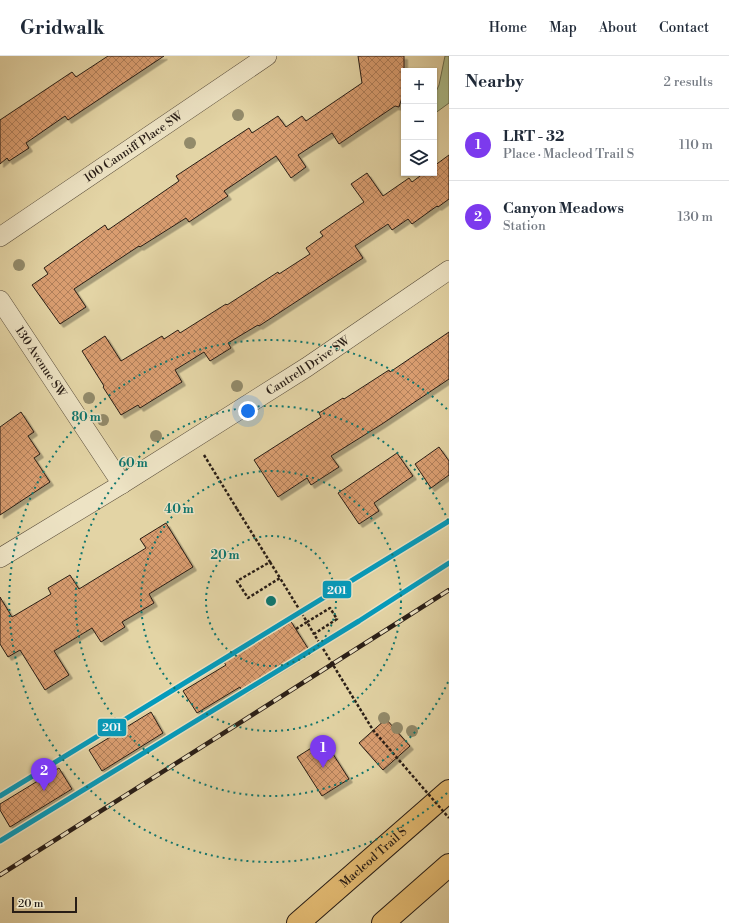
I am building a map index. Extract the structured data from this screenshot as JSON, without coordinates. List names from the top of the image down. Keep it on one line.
{"streets":{"highway":["Macleod Trail S"],"street":["100 Canniff Place SW","130 Avenue SW","Cantrell Drive SW"]},"crossings":[["130 Avenue SW","Cantrell Drive SW"]],"lines":["transit line 201"],"scale_bar":"20 m","page":{"header":"Gridwalk","nav":["Home","Map","About","Contact"],"heading":["Nearby","2 results"],"map_buttons":["+","−"],"list":[{"mark":"1","name":"LRT - 32","note":"Place · Macleod Trail S","value":"110 m"},{"mark":"2","name":"Canyon Meadows","note":"Station","value":"130 m"}],"pins":["1","2"],"scale":"20 m"},"rings":["80 m","60 m","40 m","20 m"]}
